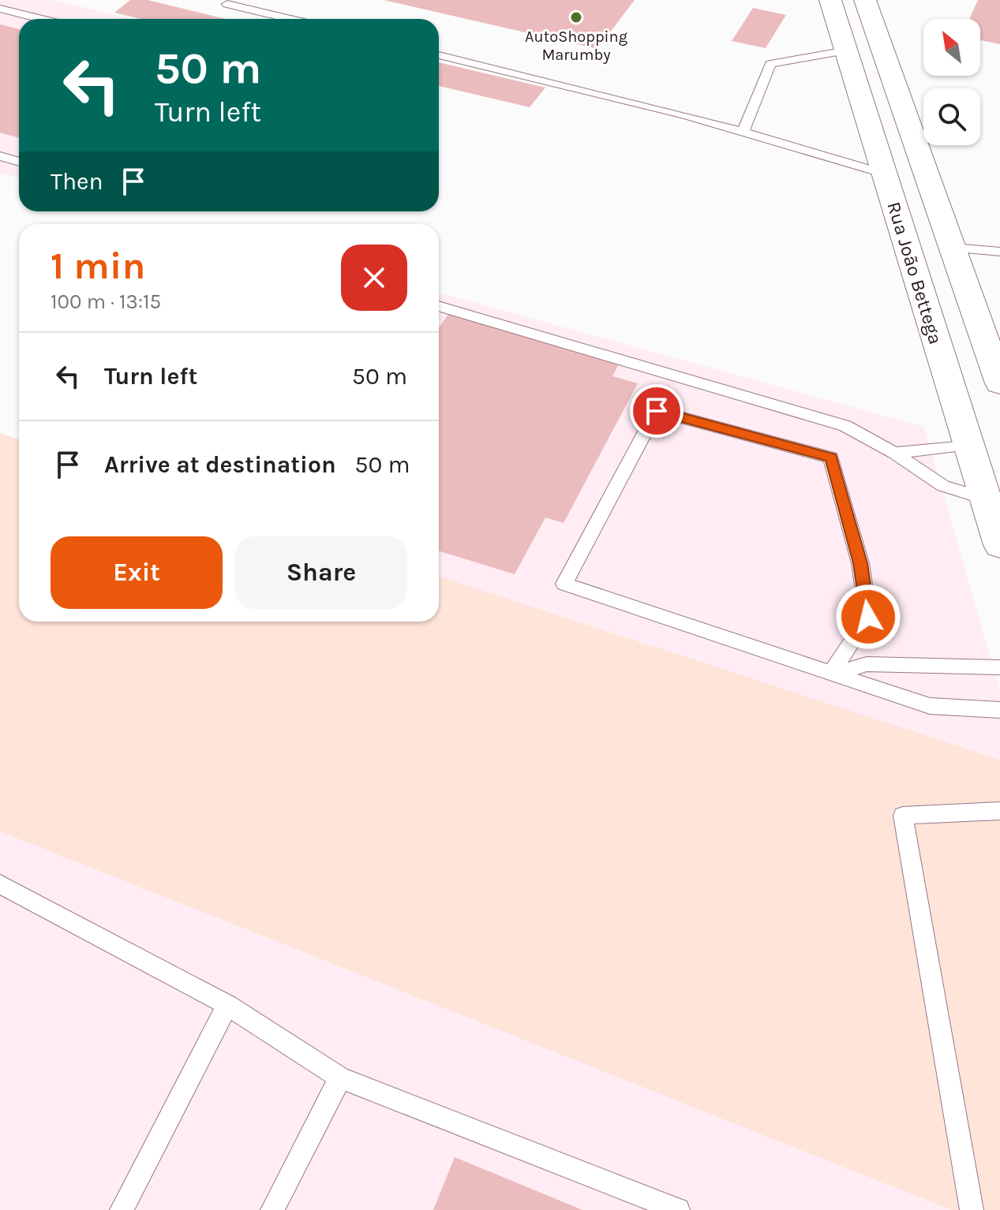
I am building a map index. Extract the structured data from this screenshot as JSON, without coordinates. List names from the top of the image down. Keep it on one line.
{"streets":{"main road":["Rua João Bettega"]},"places":["AutoShopping Marumby"],"north":"top left","page":{"turn":["50 m","Turn left"],"then":"Then","heading":["1 min","100 m · 13:15"],"list":[{"name":"Turn left","value":"50 m"},{"name":"Arrive at destination","value":"50 m"}],"buttons":["Exit","Share"]}}
